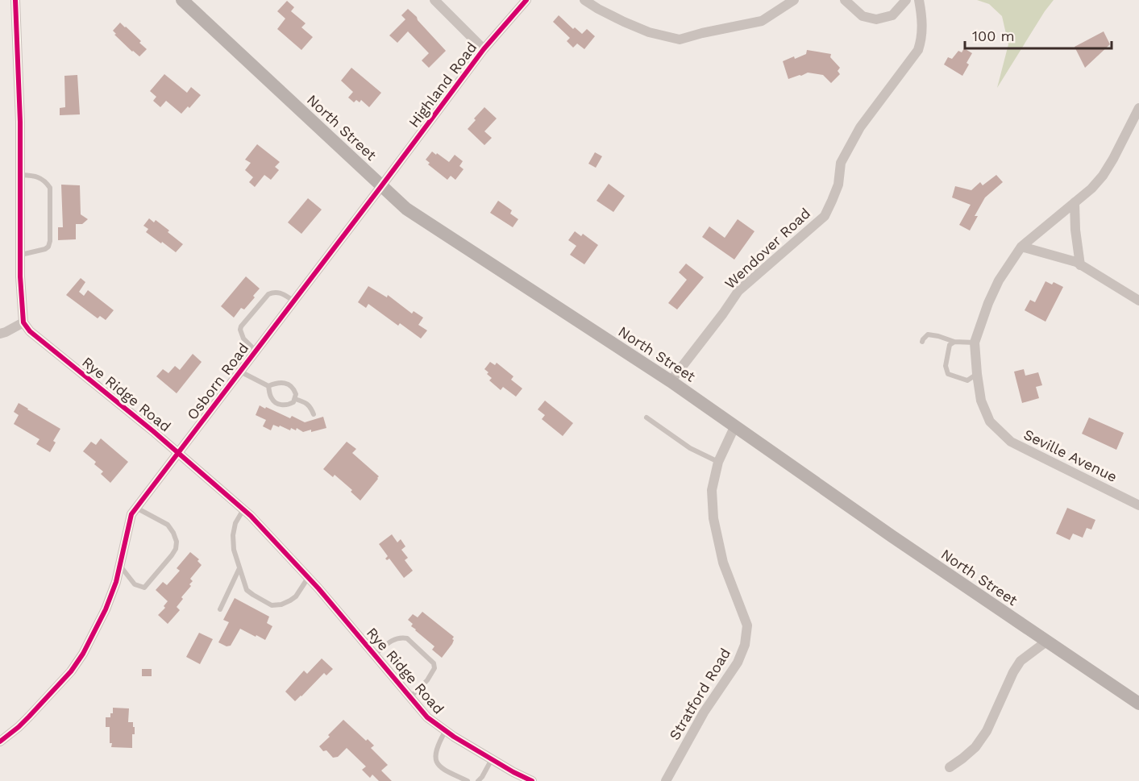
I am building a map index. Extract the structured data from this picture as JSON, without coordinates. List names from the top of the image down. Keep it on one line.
{"streets":{"main road":["North Street"],"street":["Highland Road","Wendover Road","Osborn Road","Rye Ridge Road","Seville Avenue","Stratford Road"]},"crossings":[["Highland Road","North Street"],["Highland Road","Osborn Road"],["North Street","Wendover Road"],["North Street","Osborn Road"],["North Street","Stratford Road"],["Osborn Road","Rye Ridge Road"]],"scale_bar":"100 m"}
